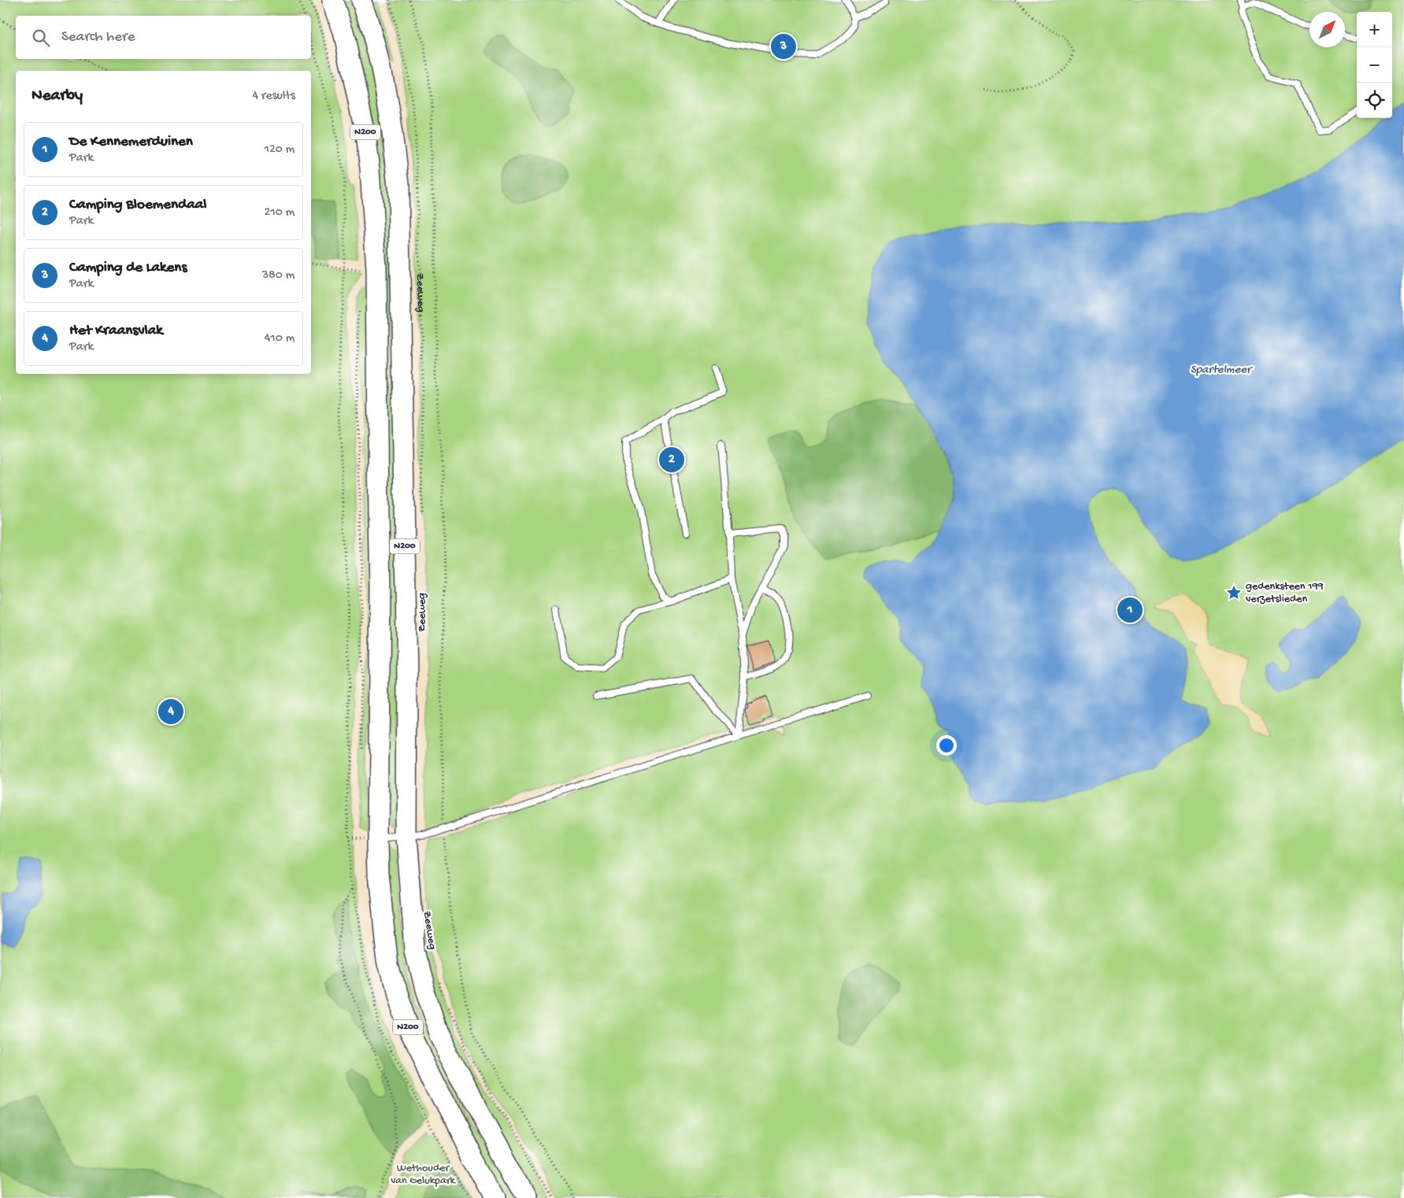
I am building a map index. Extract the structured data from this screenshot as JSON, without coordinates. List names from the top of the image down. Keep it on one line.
{"streets":{"main road":["N200","Zeeweg"]},"water":["Spartelmeer"],"parks":["Wethouder van Gelukpark"],"places":{"place":["gedenksteen 199 verzetslieden"]},"north":"top right","page":{"map_buttons":["+","−"],"search":"Search here","pins":["3","2","1","4"],"heading":["Nearby","4 results"],"list":[{"mark":"1","name":"De Kennemerduinen","note":"Park","value":"120 m"},{"mark":"2","name":"Camping Bloemendaal","note":"Park","value":"210 m"},{"mark":"3","name":"Camping de Lakens","note":"Park","value":"380 m"},{"mark":"4","name":"Het Kraansvlak","note":"Park","value":"410 m"}]}}
